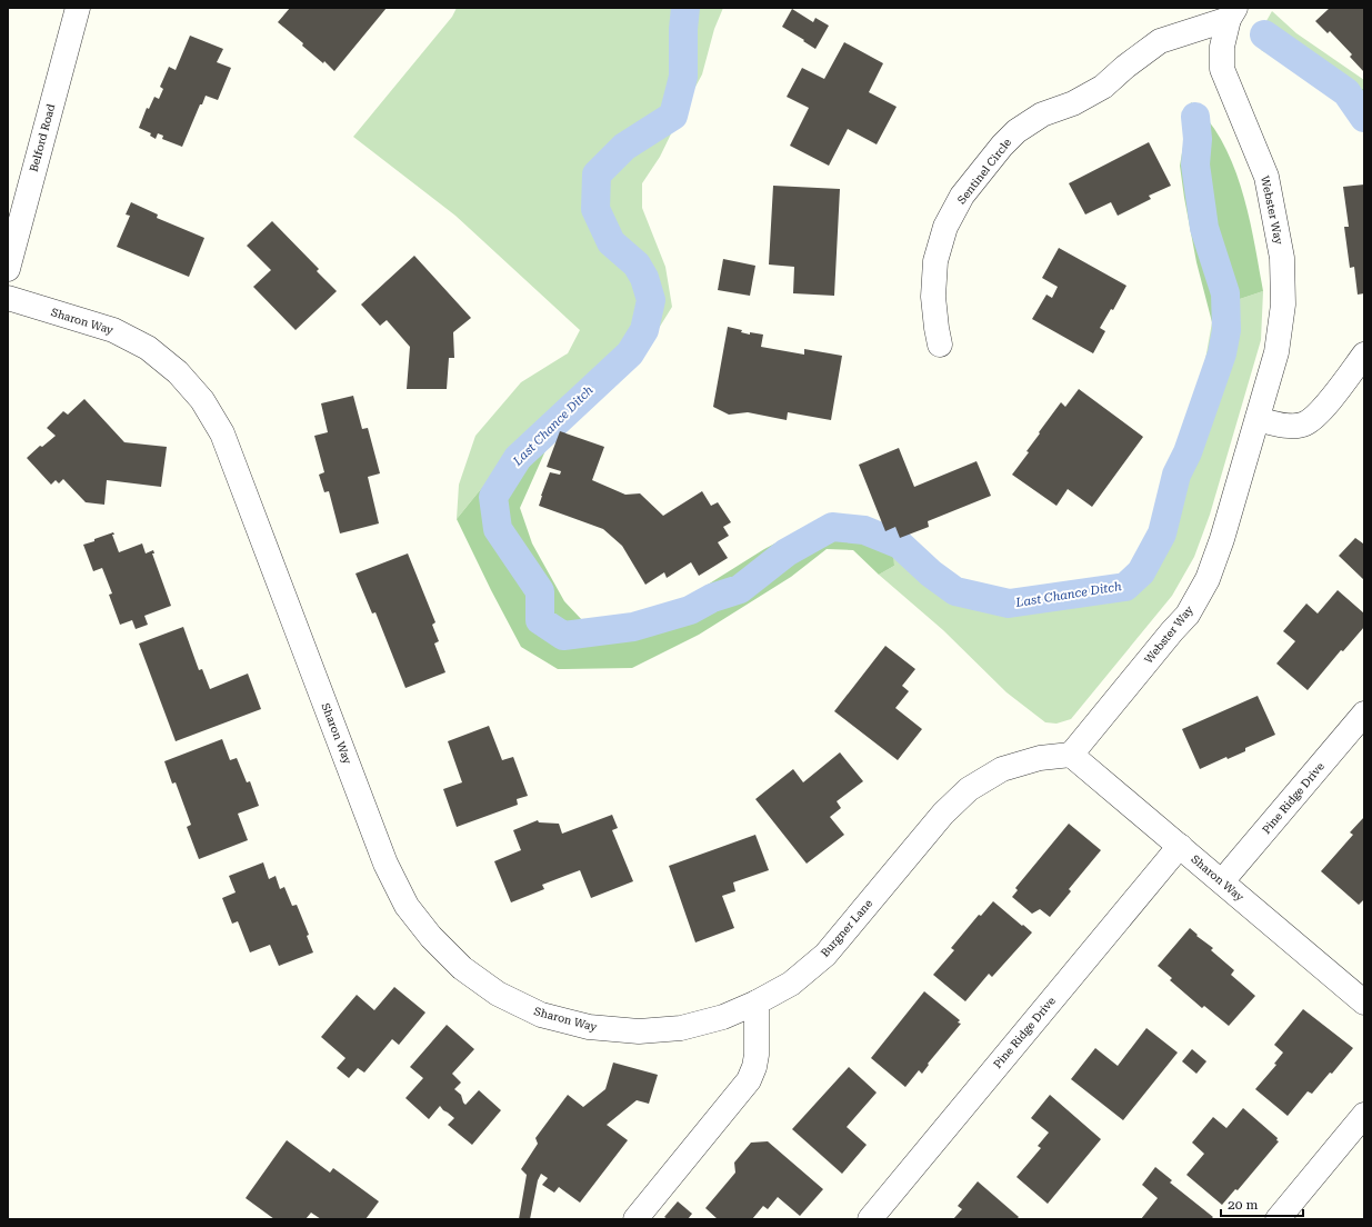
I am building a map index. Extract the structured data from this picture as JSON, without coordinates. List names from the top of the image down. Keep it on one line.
{"streets":{"street":["Belford Road","Sentinel Circle","Webster Way","Sharon Way","Pine Ridge Drive","Burgner Lane"]},"crossings":[["Sentinel Circle","Webster Way"],["Webster Way","Sharon Way"],["Webster Way","Burgner Lane"],["Sharon Way","Pine Ridge Drive"],["Sharon Way","Burgner Lane"]],"water":["Last Chance Ditch"],"scale_bar":"20 m"}
